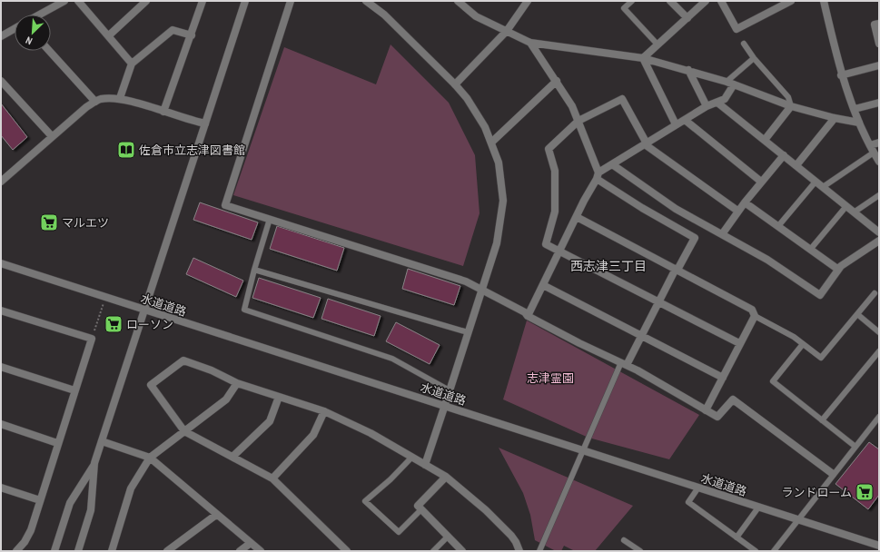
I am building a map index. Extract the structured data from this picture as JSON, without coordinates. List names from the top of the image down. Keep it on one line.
{"streets":{"street":["水道道路"]},"districts":["西志津三丁目"],"parks":["志津霊園"],"places":{"library":["佐倉市立志津図書館"],"supermarket":["マルエツ","ローソン","ランドローム"]},"north":"bottom left"}
